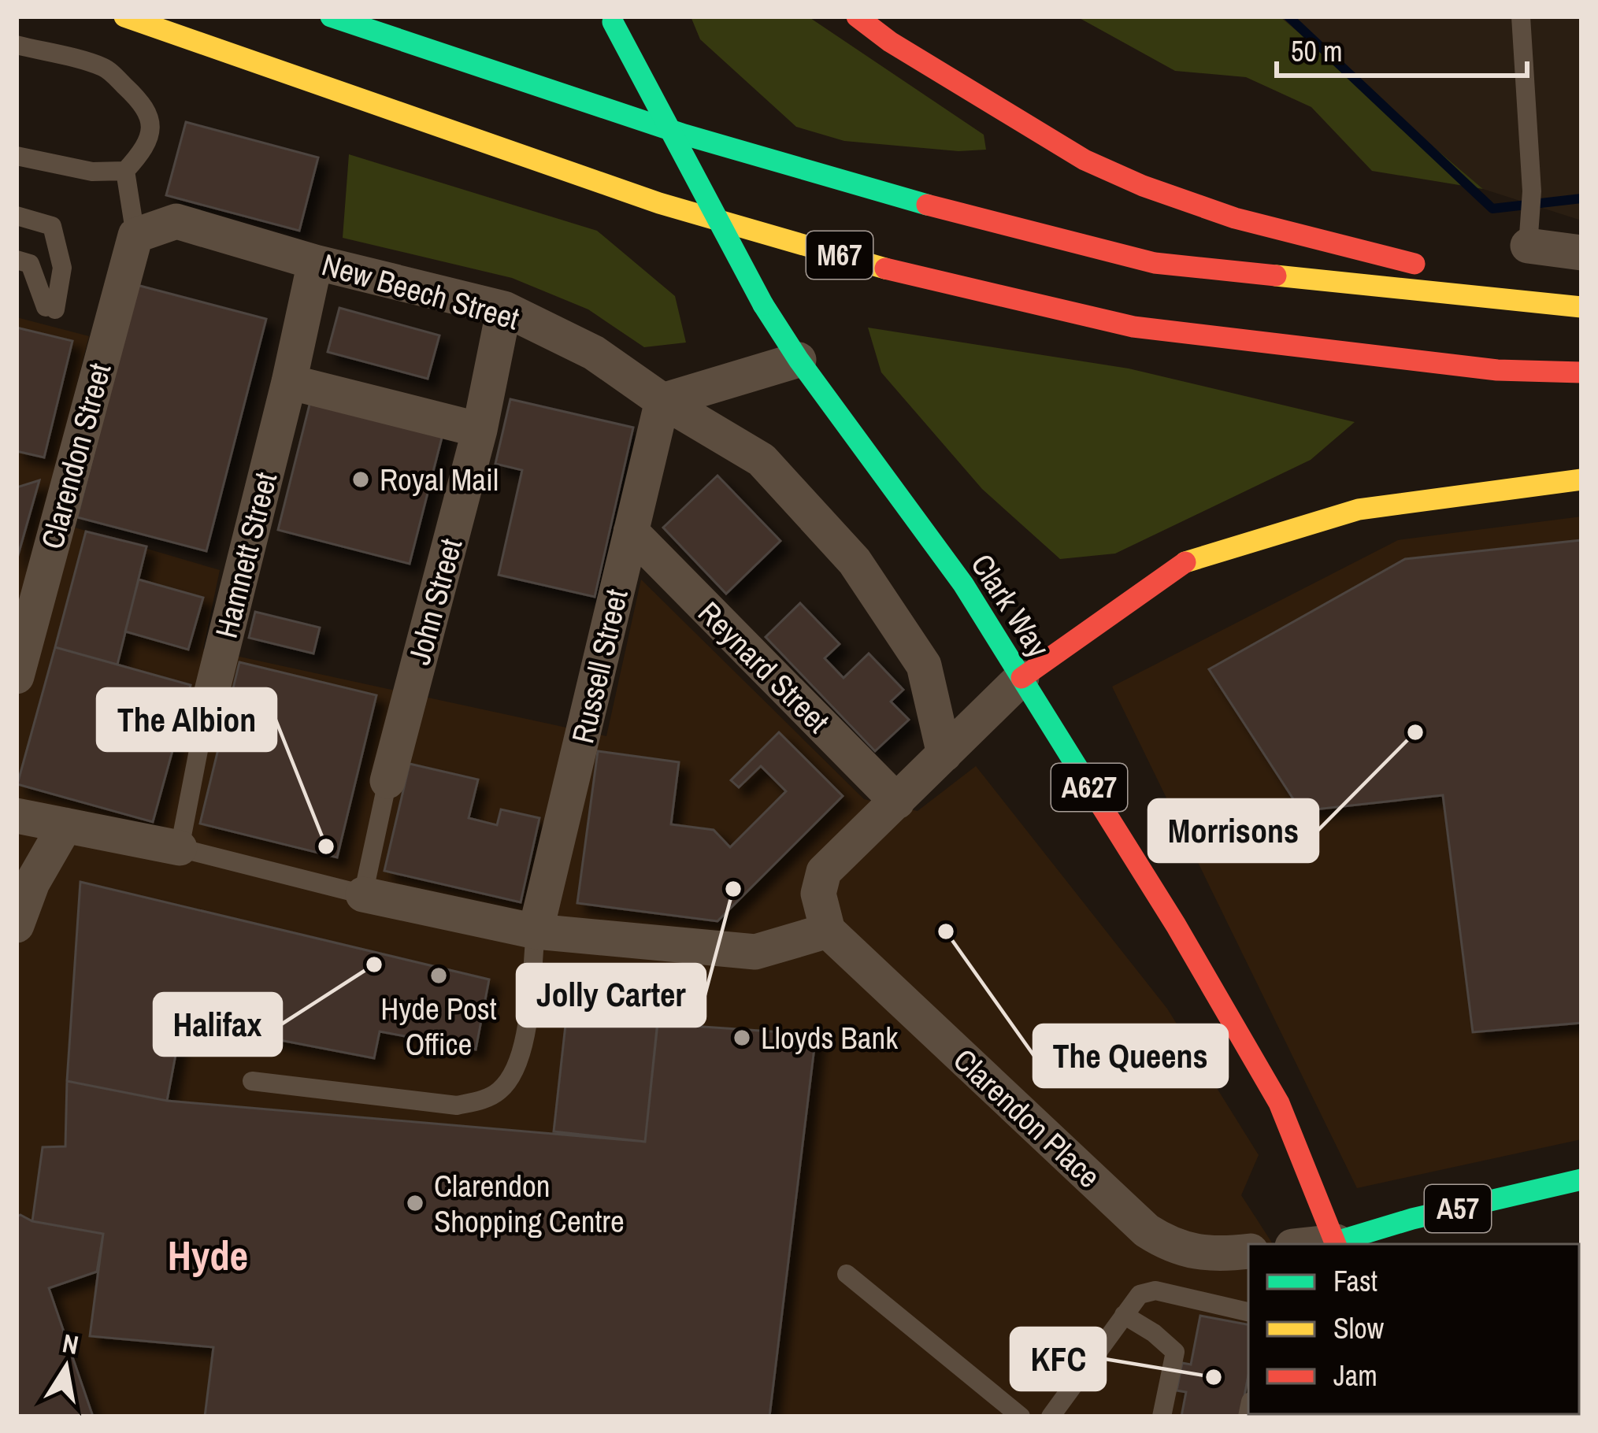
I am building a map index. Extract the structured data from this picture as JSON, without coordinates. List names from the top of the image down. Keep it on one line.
{"streets":{"main road":["M67","Clark Way","A627","A57"],"street":["New Beech Street","Clarendon Street","Hamnett Street","John Street","Russell Street","Reynard Street","Clarendon Place"]},"crossings":[["New Beech Street","Clarendon Street"],["New Beech Street","Hamnett Street"],["New Beech Street","John Street"],["New Beech Street","Russell Street"],["Clark Way","A57"],["Russell Street","Reynard Street"]],"districts":["Hyde"],"places":["Royal Mail","Morrisons","The Albion","Jolly Carter","The Queens","Halifax","Hyde Post Office","Lloyds Bank","Clarendon Shopping Centre","KFC"],"legend":["Fast","Slow","Jam"],"scale_bar":"50 m","north":"top"}
